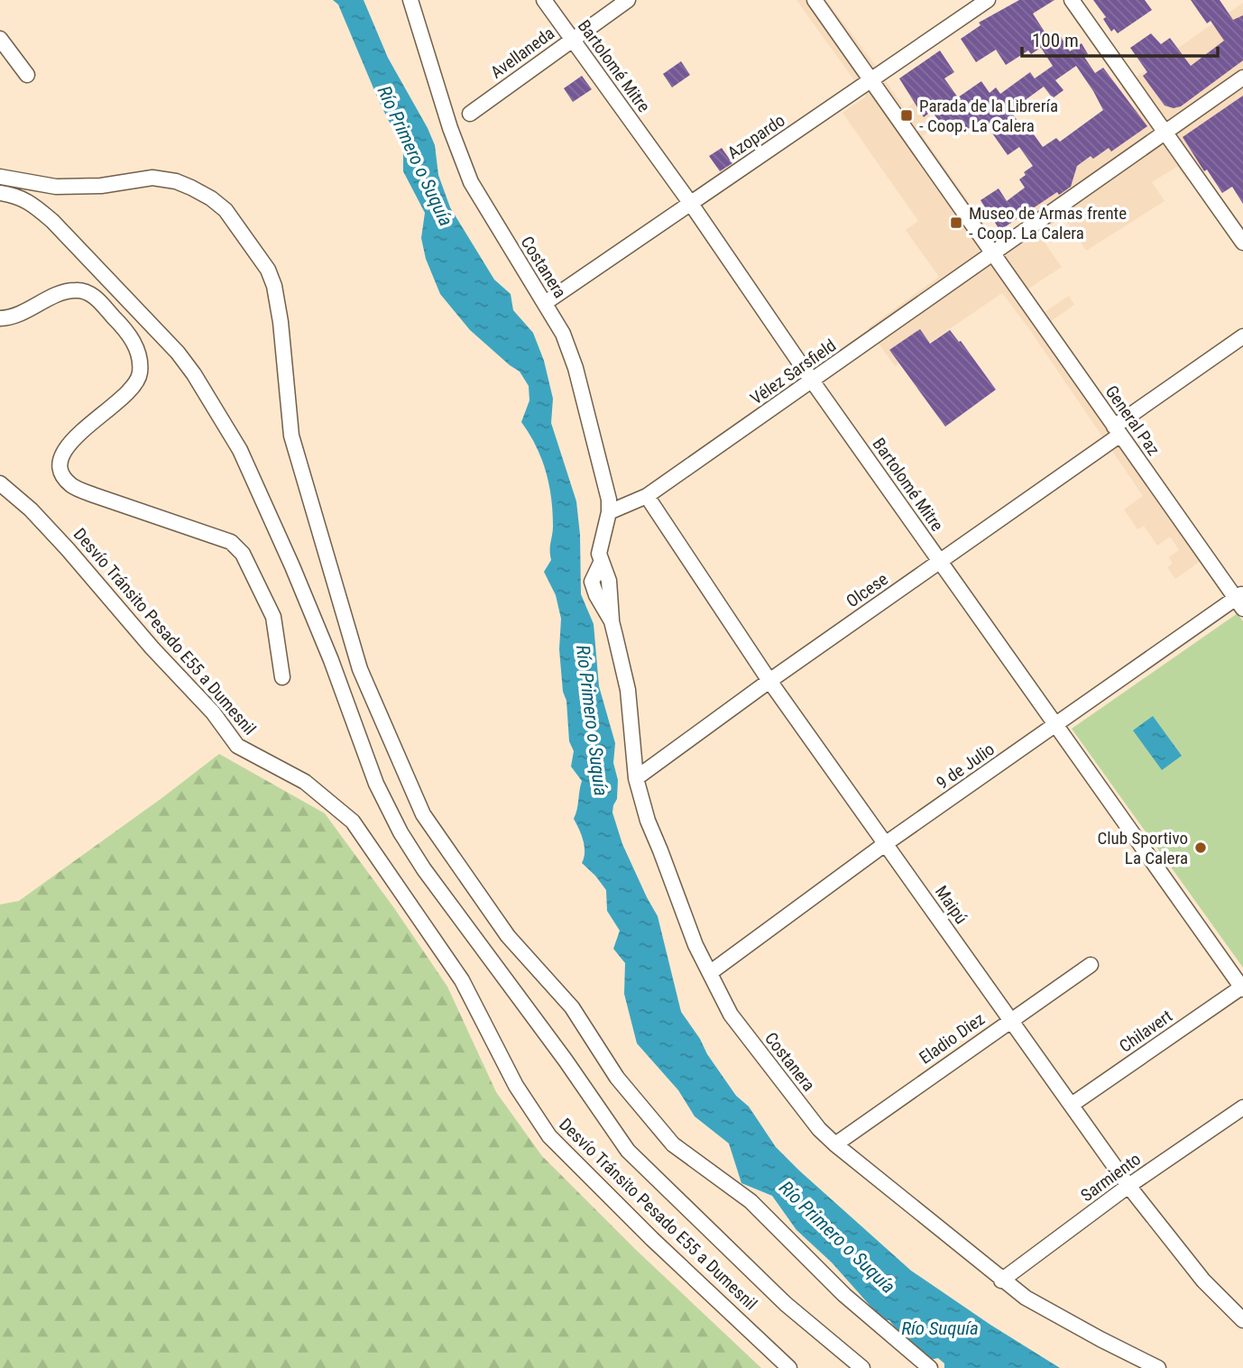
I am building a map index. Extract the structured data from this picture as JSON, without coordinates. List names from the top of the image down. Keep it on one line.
{"streets":{"street":["Avellaneda","Bartolomé Mitre","Azopardo","Costanera","Vélez Sarsfield","General Paz","Olcese","Desvío Tránsito Pesado E55 a Dumesnil","9 de Julio","Maipú","Chilavert","Eladio Diez","Sarmiento"]},"crossings":[["Avellaneda","Bartolomé Mitre"],["Bartolomé Mitre","Azopardo"],["Bartolomé Mitre","Vélez Sarsfield"],["Bartolomé Mitre","Olcese"],["Bartolomé Mitre","9 de Julio"],["Bartolomé Mitre","Chilavert"],["Azopardo","Costanera"],["Azopardo","General Paz"],["Costanera","Vélez Sarsfield"],["Costanera","Olcese"],["Costanera","9 de Julio"],["Costanera","Eladio Diez"],["Costanera","Sarmiento"],["Vélez Sarsfield","General Paz"],["Vélez Sarsfield","Maipú"],["General Paz","Olcese"],["General Paz","9 de Julio"],["Olcese","Maipú"],["9 de Julio","Maipú"],["Maipú","Chilavert"],["Maipú","Eladio Diez"],["Maipú","Sarmiento"]],"water":["Río Primero o Suquía","Río Suquía"],"places":{"transit":["Parada de la Librería - Coop. La Calera","Museo de Armas frente - Coop. La Calera"],"other":["Club Sportivo La Calera"]},"scale_bar":"100 m"}
